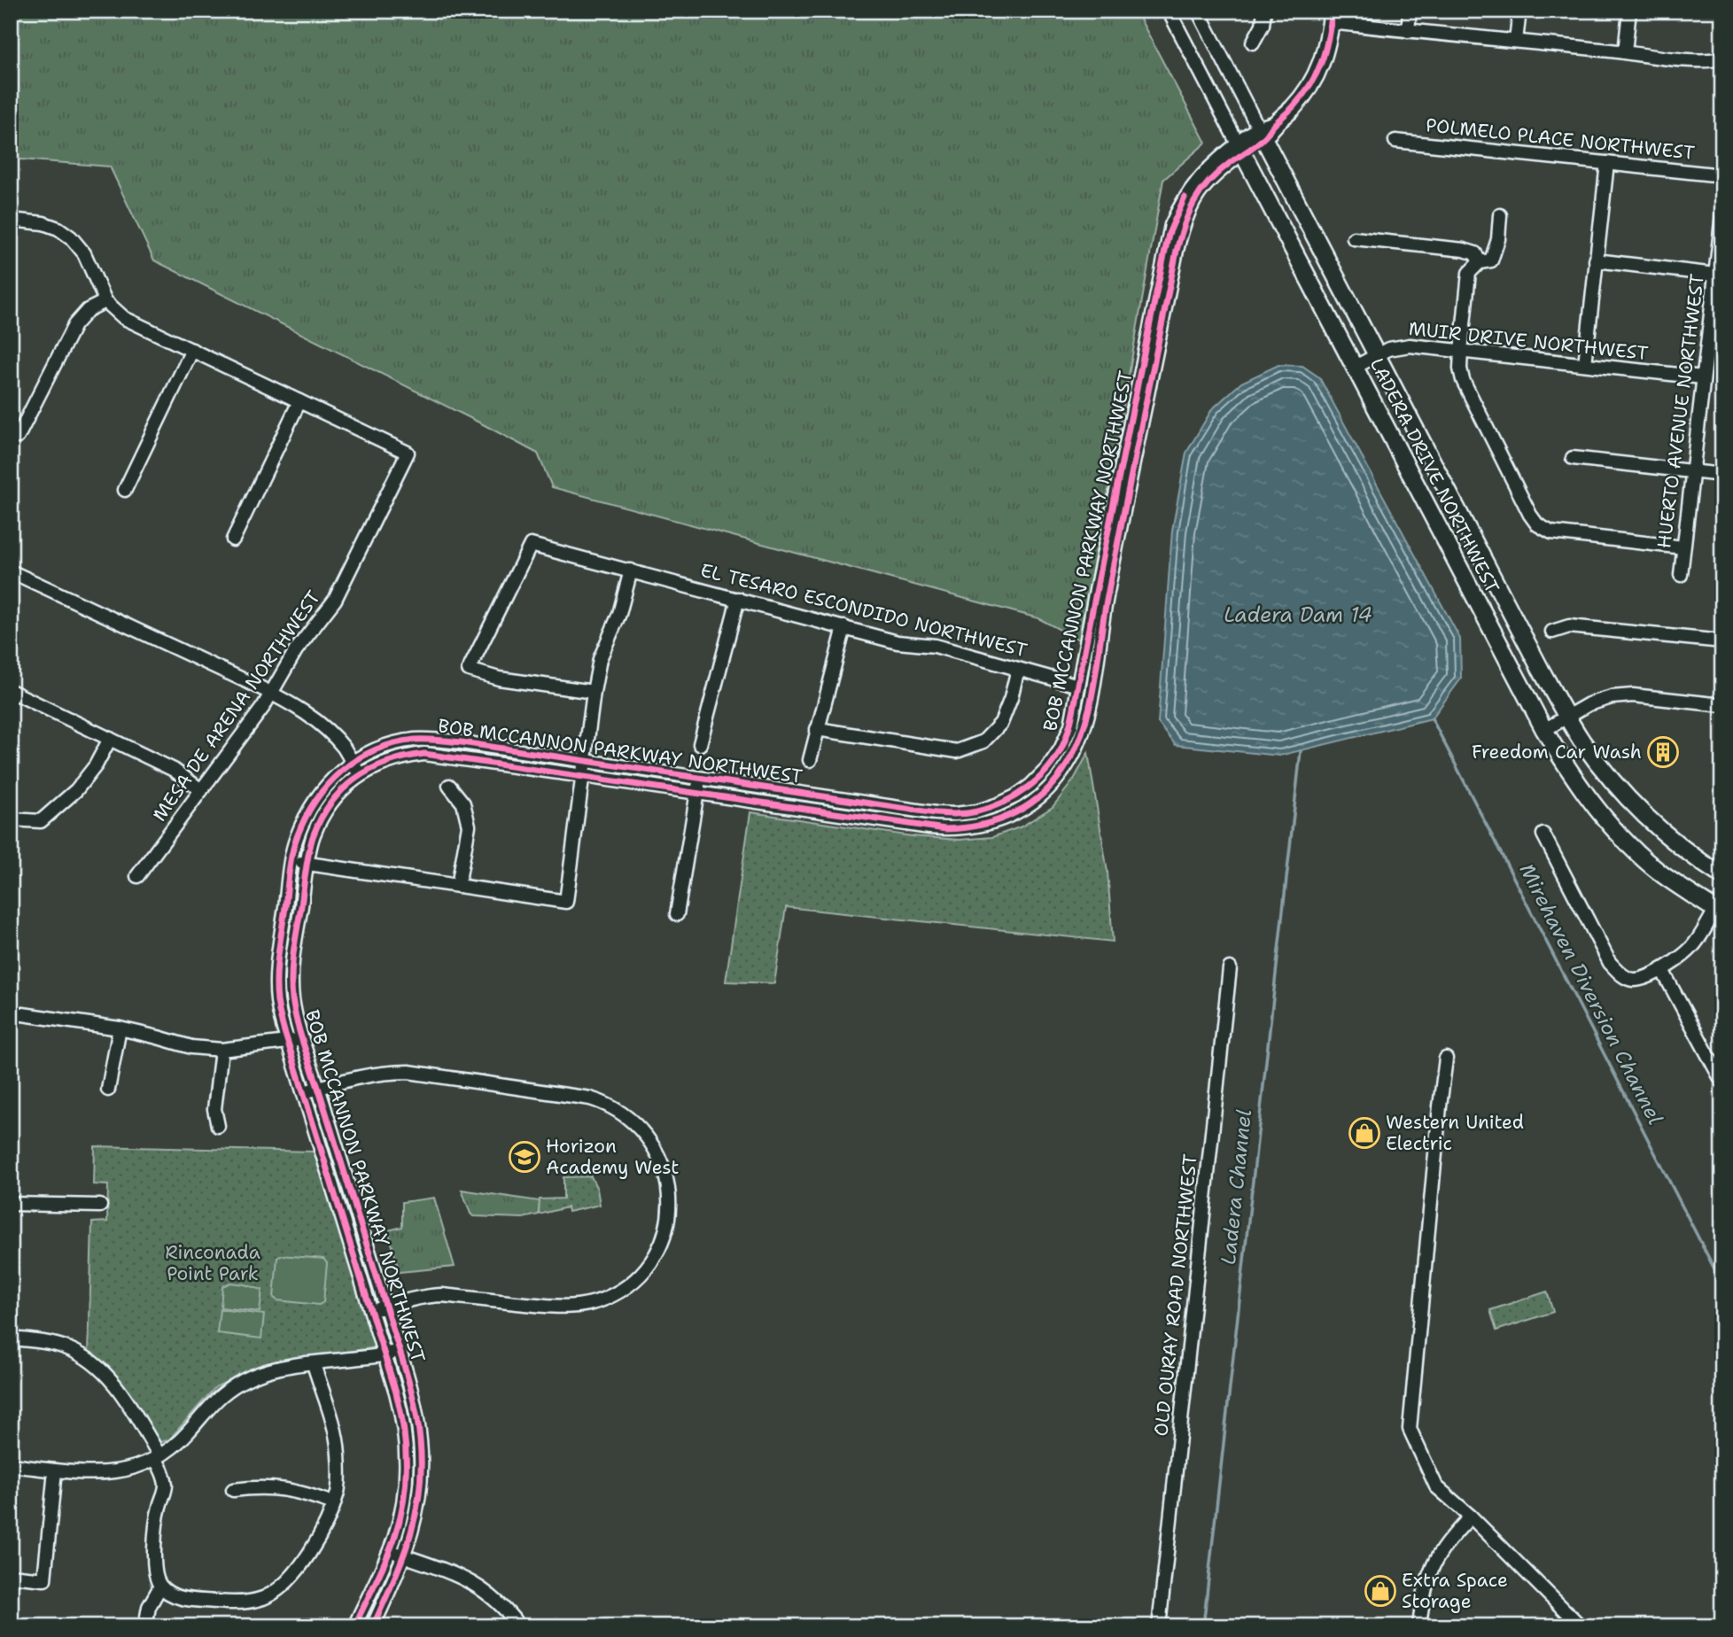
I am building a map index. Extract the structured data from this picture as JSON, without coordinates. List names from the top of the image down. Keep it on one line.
{"streets":{"main road":["LADERA DRIVE NORTHWEST"],"street":["POLMELO PLACE NORTHWEST","MUIR DRIVE NORTHWEST","HUERTO AVENUE NORTHWEST","BOB MCCANNON PARKWAY NORTHWEST","EL TESARO ESCONDIDO NORTHWEST","MESA DE ARENA NORTHWEST","OLD OURAY ROAD NORTHWEST"]},"crossings":[["MUIR DRIVE NORTHWEST","HUERTO AVENUE NORTHWEST"],["MUIR DRIVE NORTHWEST","LADERA DRIVE NORTHWEST"],["LADERA DRIVE NORTHWEST","BOB MCCANNON PARKWAY NORTHWEST"],["BOB MCCANNON PARKWAY NORTHWEST","EL TESARO ESCONDIDO NORTHWEST"]],"water":["Ladera Dam 14","Mirehaven Diversion Channel","Ladera Channel"],"parks":["Rinconada Point Park"],"places":{"building":["Freedom Car Wash"],"shop":["Western United Electric","Extra Space Storage"],"school or university":["Horizon Academy West"]}}
